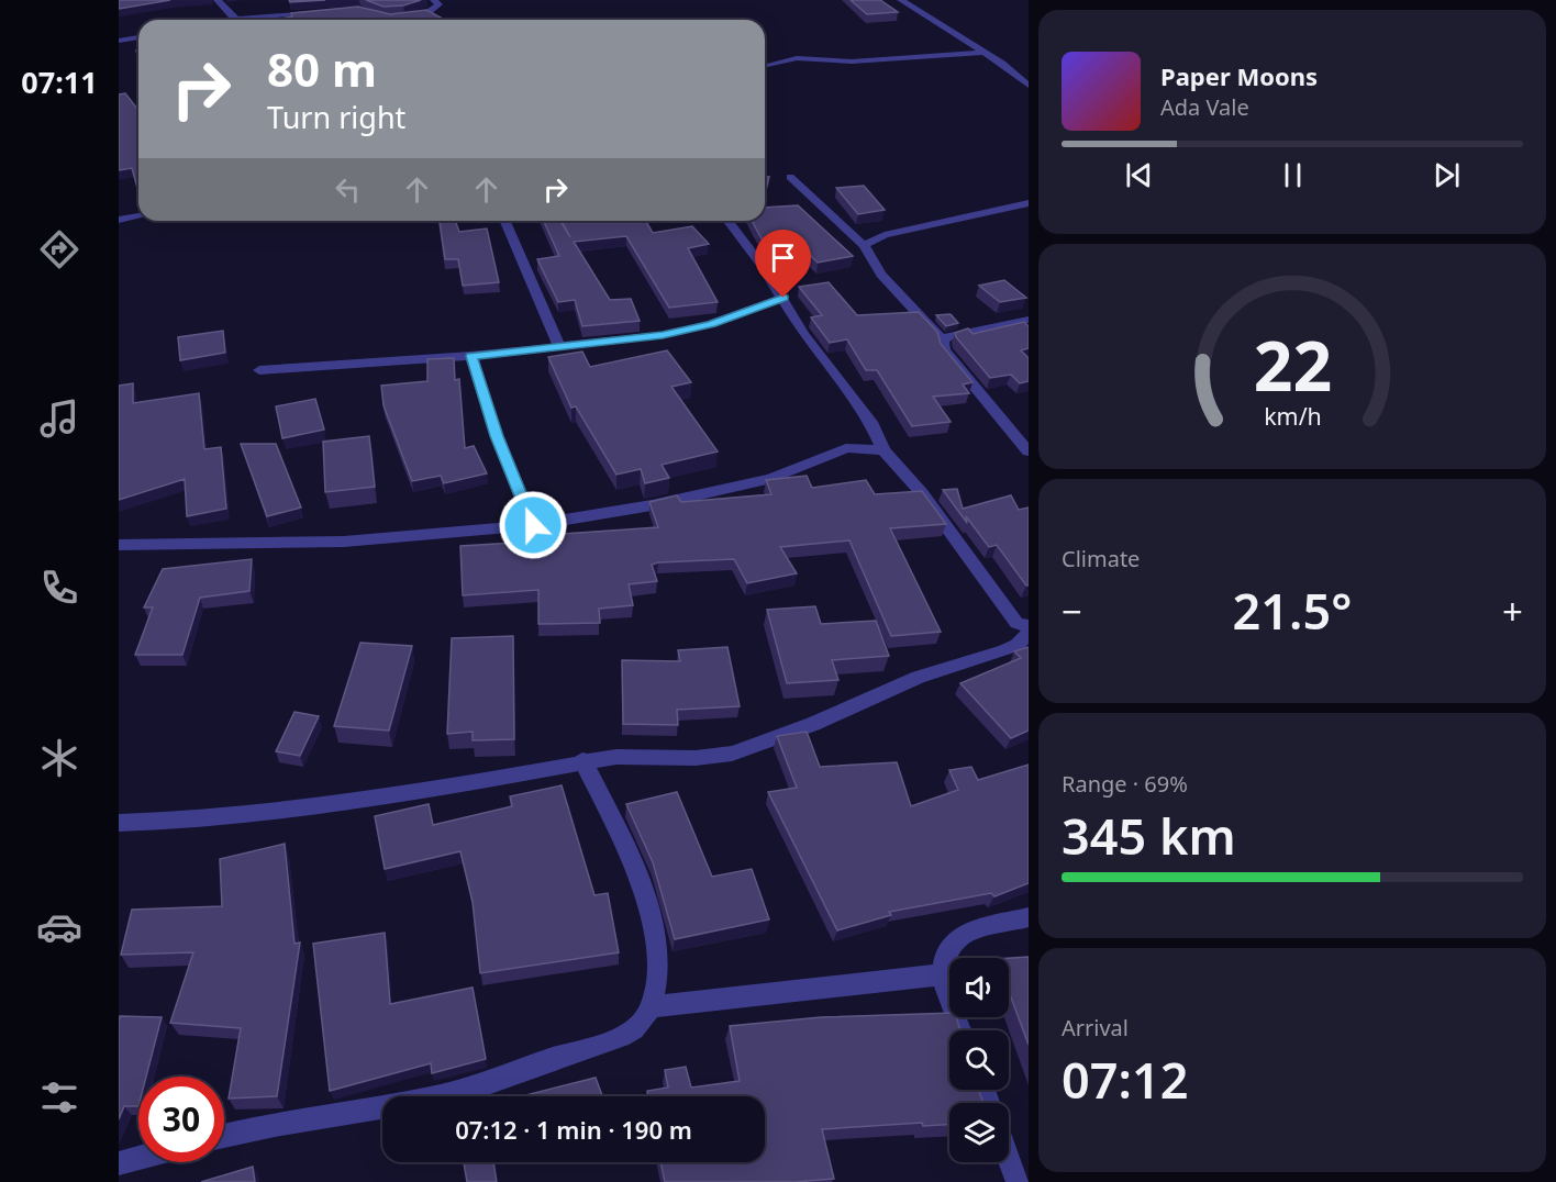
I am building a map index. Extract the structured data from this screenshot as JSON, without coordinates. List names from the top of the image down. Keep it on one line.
{"page":{"tabs":"07:11","turn":["80 m","Turn right"],"song":["Paper Moons","Ada Vale"],"tile":["Climate",["Range · 69%","345 km"],["Arrival","07:12"]],"heat":["−","21.5°","+"],"limit":"30","trip":"07:12 · 1 min · 190 m","gauge":["22","km/h"]}}
